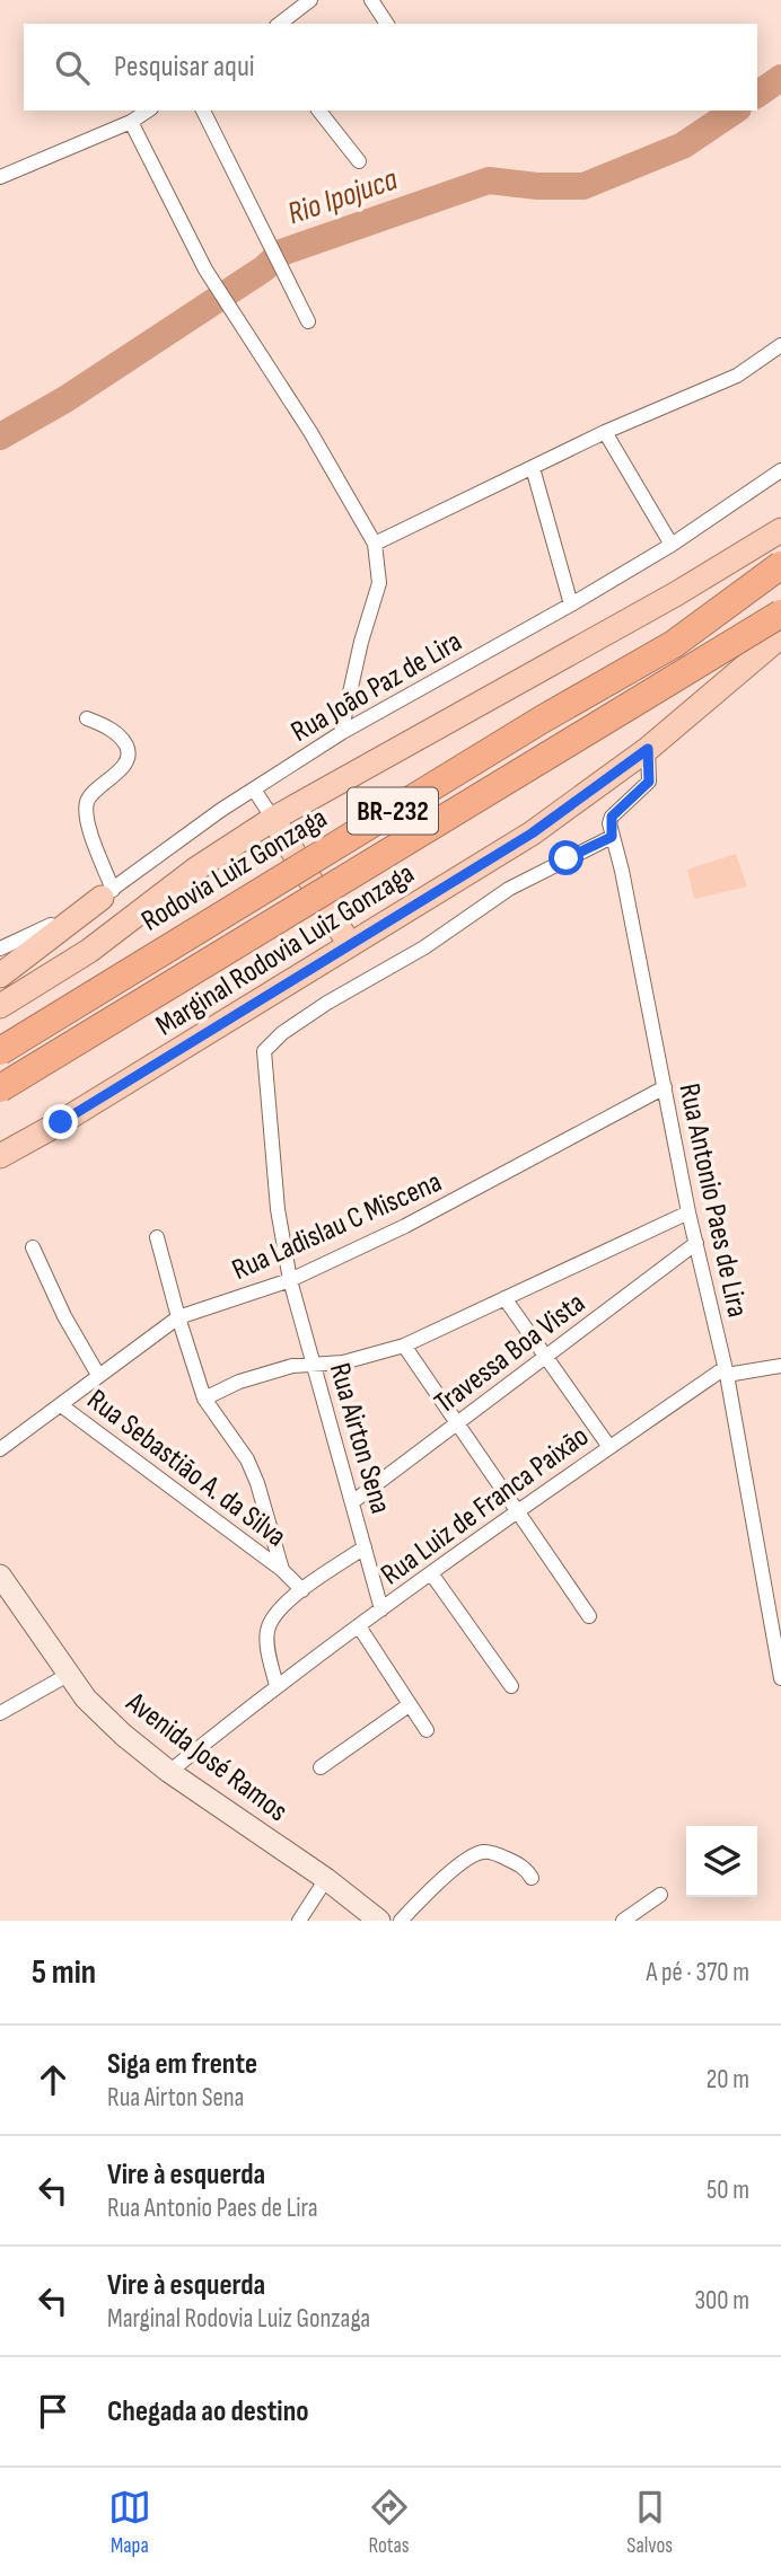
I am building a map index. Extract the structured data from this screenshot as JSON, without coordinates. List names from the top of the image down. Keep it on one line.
{"streets":{"highway":["BR-232","Rodovia Luiz Gonzaga"],"main road":["Marginal Rodovia Luiz Gonzaga"],"street":["Rua João Paz de Lira","Rua Antonio Paes de Lira","Rua Ladislau C Miscena","Travessa Boa Vista","Rua Airton Sena","Rua Sebastião A. da Silva","Rua Luiz de Franca Paixão","Avenida José Ramos"]},"crossings":[["Rua Antonio Paes de Lira","Rua Ladislau C Miscena"],["Rua Antonio Paes de Lira","Travessa Boa Vista"],["Rua Antonio Paes de Lira","Rua Airton Sena"],["Rua Antonio Paes de Lira","Rua Luiz de Franca Paixão"],["Rua Ladislau C Miscena","Rua Airton Sena"],["Rua Ladislau C Miscena","Rua Sebastião A. da Silva"],["Travessa Boa Vista","Rua Airton Sena"],["Rua Airton Sena","Rua Luiz de Franca Paixão"],["Rua Sebastião A. da Silva","Rua Luiz de Franca Paixão"],["Rua Luiz de Franca Paixão","Avenida José Ramos"]],"water":["Rio Ipojuca"],"page":{"search":"Pesquisar aqui","heading":["5 min","A pé · 370 m"],"list":[["Siga em frente","Rua Airton Sena","20 m"],["Vire à esquerda","Rua Antonio Paes de Lira","50 m"],["Vire à esquerda","Marginal Rodovia Luiz Gonzaga","300 m"],"Chegada ao destino"],"nav":["Mapa","Rotas","Salvos"]}}
